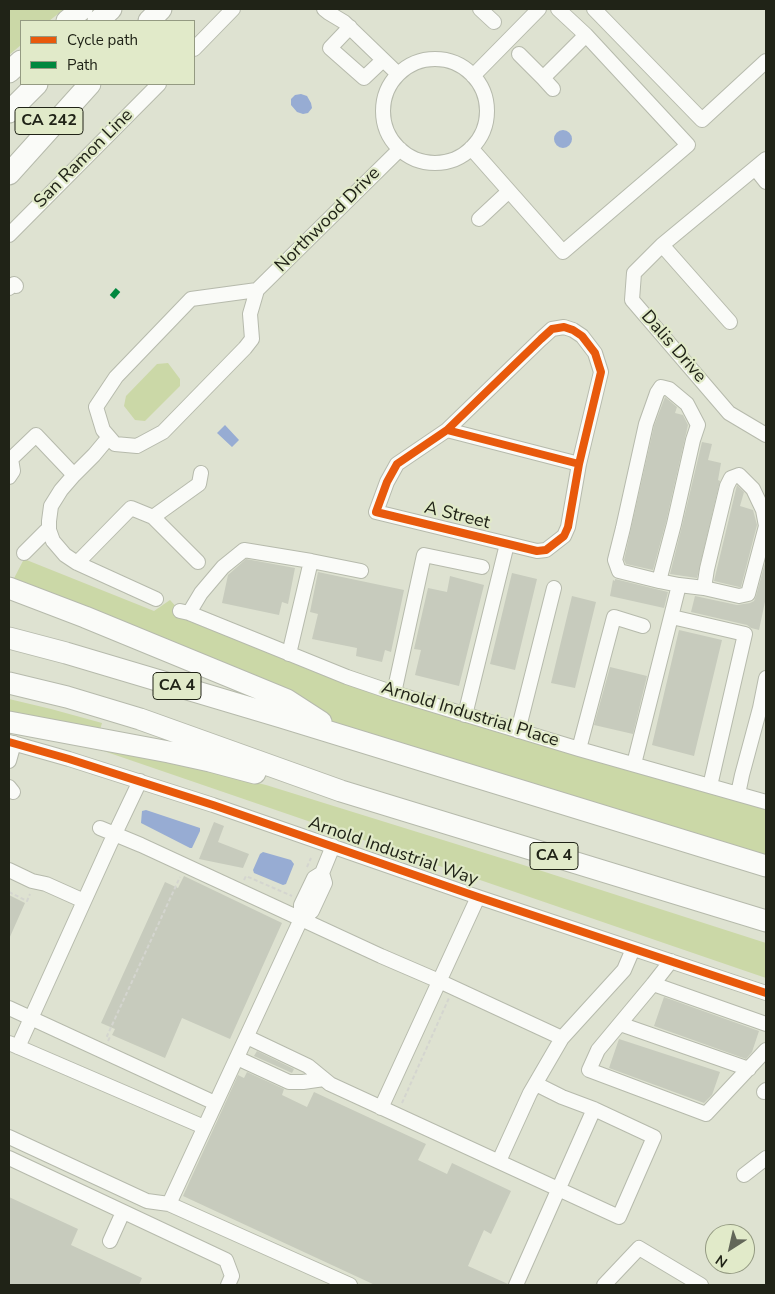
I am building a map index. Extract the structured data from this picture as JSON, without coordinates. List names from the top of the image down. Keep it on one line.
{"streets":{"highway":["CA 242","CA 4"],"street":["San Ramon Line","Northwood Drive","Dalis Drive","A Street","Arnold Industrial Place","Arnold Industrial Way"]},"crossings":[["A Street","Arnold Industrial Place"]],"legend":["Cycle path","Path"],"north":"bottom left"}
